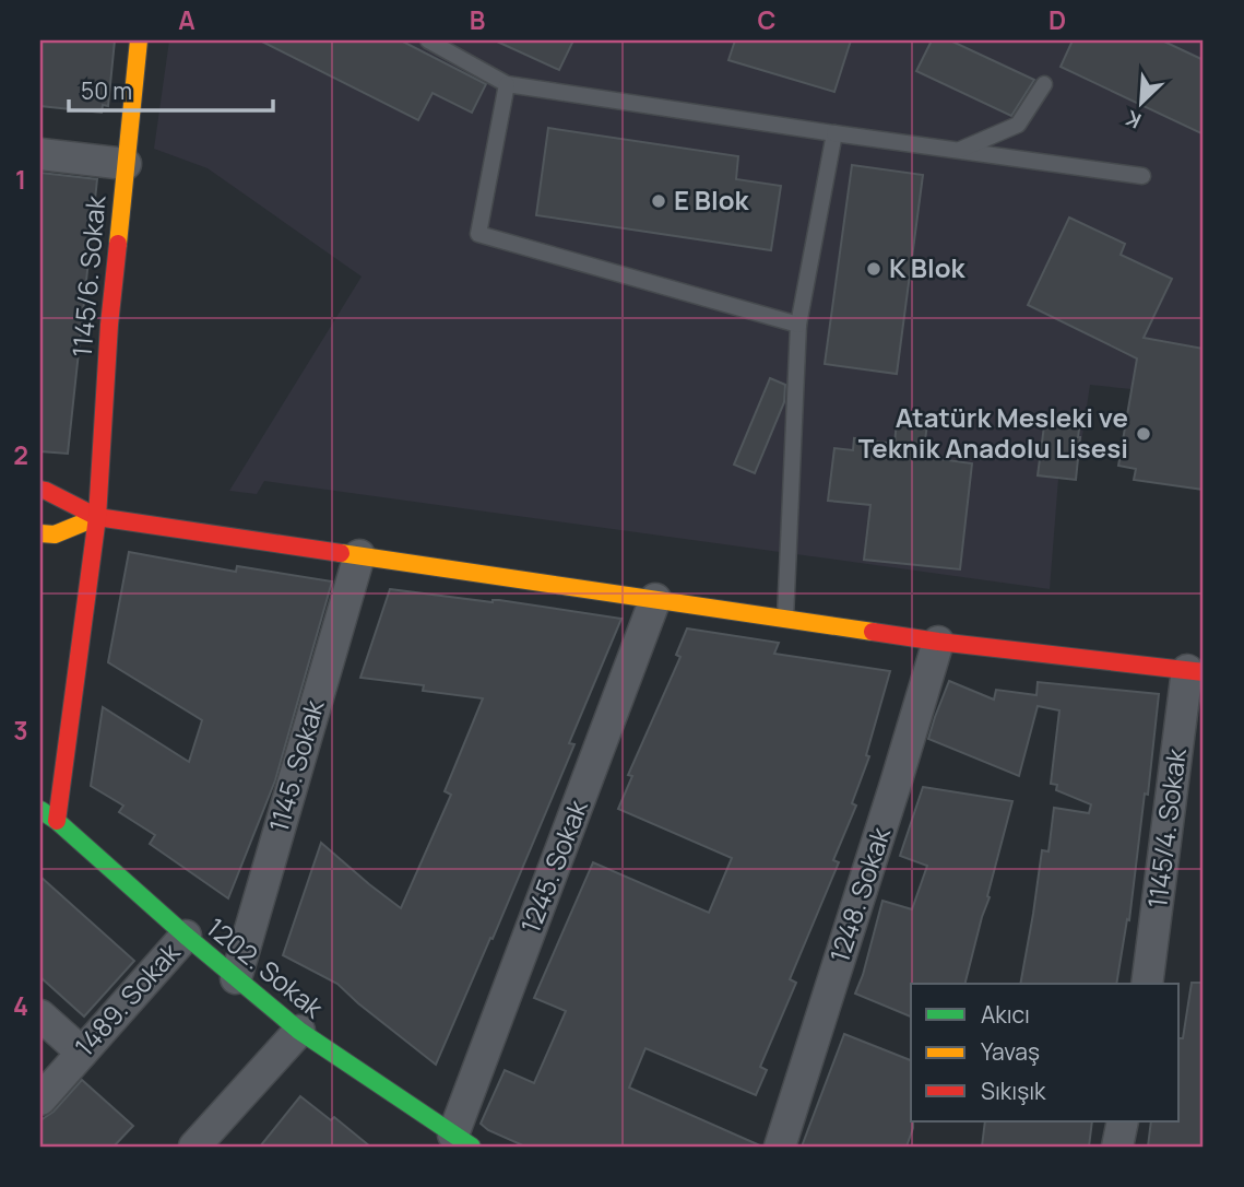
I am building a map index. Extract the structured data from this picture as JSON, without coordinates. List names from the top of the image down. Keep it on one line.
{"streets":{"street":["1145/6. Sokak","1145. Sokak","1145/4. Sokak","1245. Sokak","1248. Sokak","1202. Sokak","1489. Sokak"]},"crossings":[["1145/6. Sokak","1202. Sokak"],["1145. Sokak","1202. Sokak"],["1245. Sokak","1202. Sokak"],["1202. Sokak","1489. Sokak"]],"places":["E Blok","K Blok","Atatürk Mesleki ve Teknik Anadolu Lisesi"],"legend":["Akıcı","Yavaş","Sıkışık"],"scale_bar":"50 m","north":"bottom left","grid":{"columns":["A","B","C","D"],"rows":["1","2","3","4"]}}
